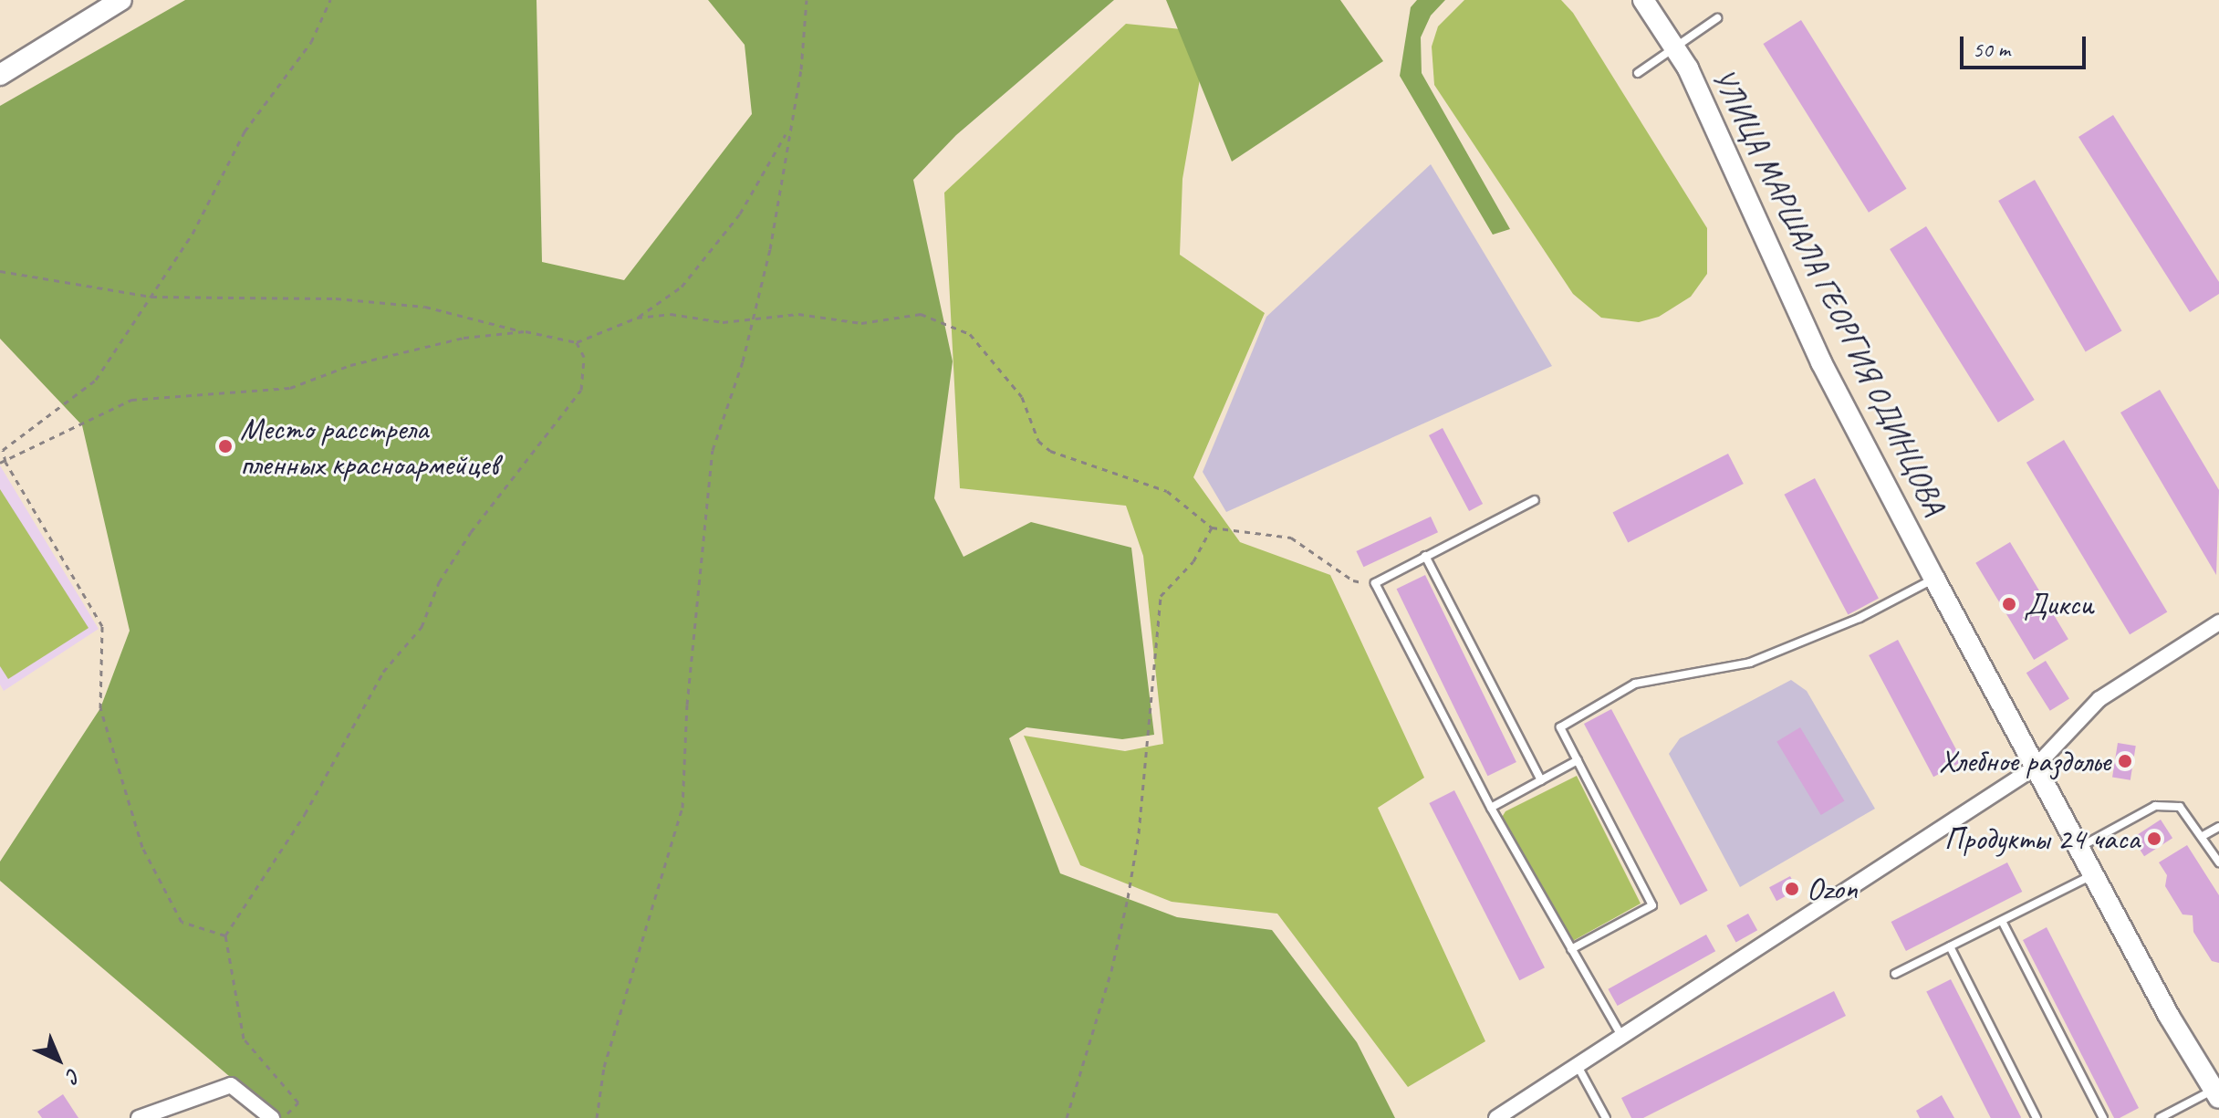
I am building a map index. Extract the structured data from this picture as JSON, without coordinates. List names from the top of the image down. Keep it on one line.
{"streets":{"street":["УЛИЦА МАРШАЛА ГЕОРГИЯ ОДИНЦОВА"]},"places":["Место расстрела пленных красноармейцев","Дикси","Хлебное раздолье","Продукты 24 часа","Ozon"],"scale_bar":"50 m","north":"bottom right"}
